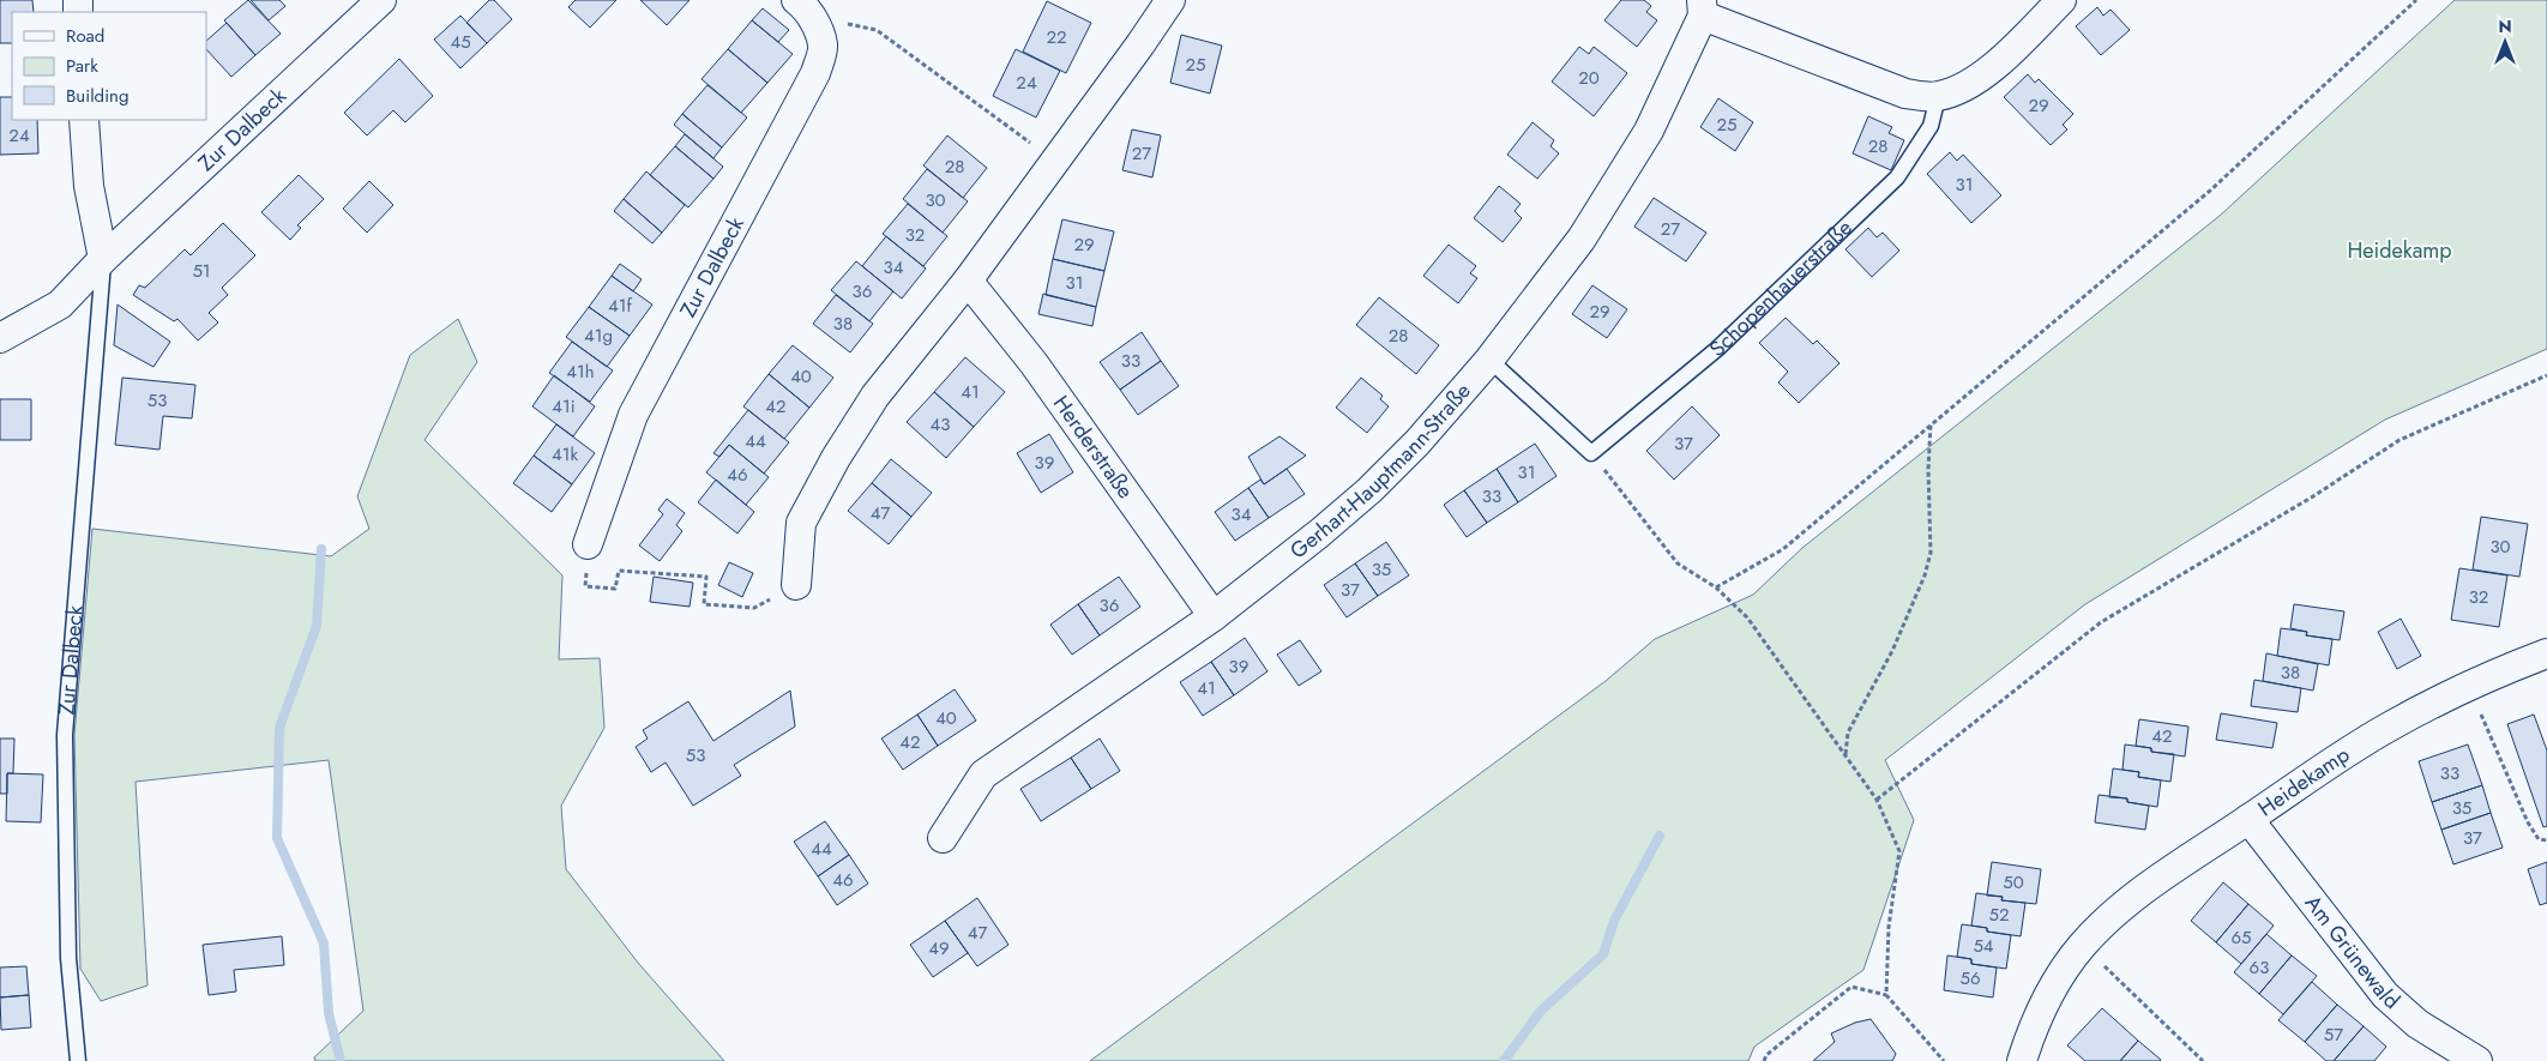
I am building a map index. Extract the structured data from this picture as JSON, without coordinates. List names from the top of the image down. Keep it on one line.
{"streets":{"street":["Zur Dalbeck","Herderstraße","Gerhart-Hauptmann-Straße","Heidekamp","Am Grünewald"],"lane":["Schopenhauerstraße"]},"crossings":[["Herderstraße","Gerhart-Hauptmann-Straße"],["Heidekamp","Am Grünewald"]],"parks":["Heidekamp"],"house_numbers":["22","45","25","20","24","29","25","24","28","27","28","31","30","27","32","29","34","51","31","36","41f","29","38","41g","28","33","41h","40","41","53","41i","42","43","44","37","41k","39","31","46","33","47","34","30","35","37","32","36","39","38","41","40","42","42","53","33","35","37","44","46","50","52","47","65","54","49","63","56","57"],"legend":["Road","Park","Building"],"north":"top"}
